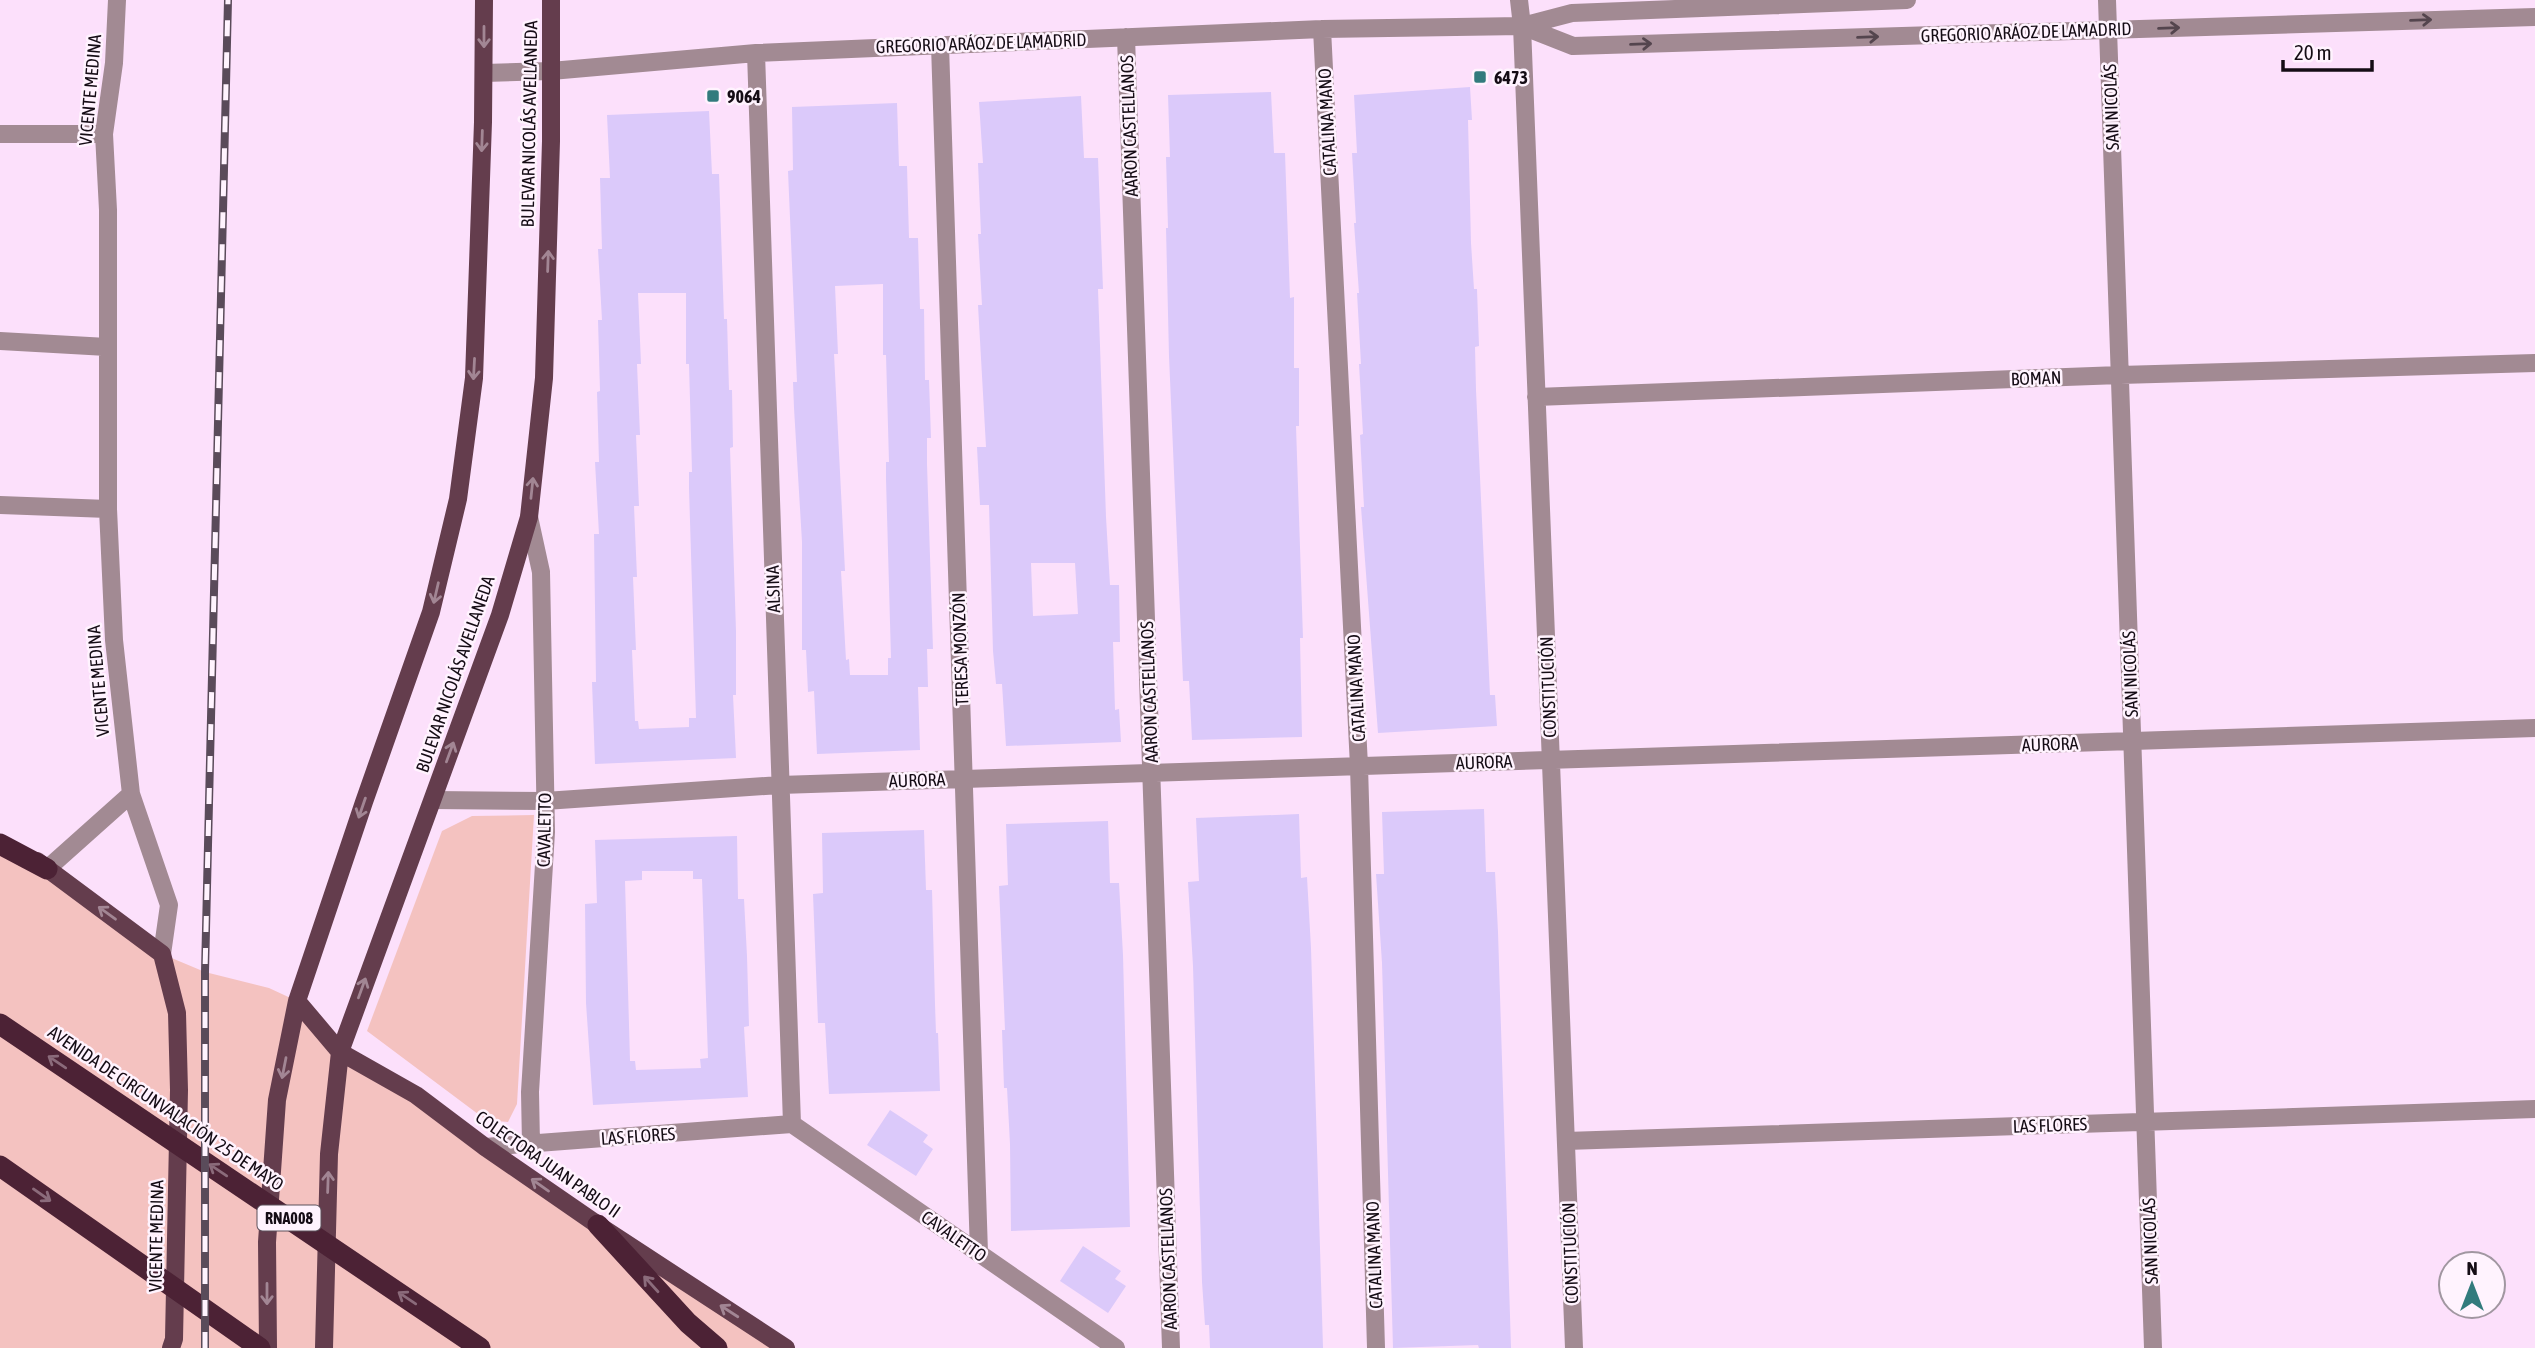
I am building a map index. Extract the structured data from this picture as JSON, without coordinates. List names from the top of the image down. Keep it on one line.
{"streets":{"highway":["AVENIDA DE CIRCUNVALACIÓN 25 DE MAYO","RNA008"],"main road":["VICENTE MEDINA","BULEVAR NICOLÁS AVELLANEDA","COLECTORA JUAN PABLO II"],"street":["GREGORIO ARÁOZ DE LAMADRID","SAN NICOLÁS","CATALINA MANO","AARON CASTELLANOS","BOMAN","ALSINA","TERESA MONZÓN","CONSTITUCIÓN","AURORA","CAVALETTO","LAS FLORES"]},"crossings":[["GREGORIO ARÁOZ DE LAMADRID","SAN NICOLÁS"],["GREGORIO ARÁOZ DE LAMADRID","CATALINA MANO"],["GREGORIO ARÁOZ DE LAMADRID","BULEVAR NICOLÁS AVELLANEDA"],["GREGORIO ARÁOZ DE LAMADRID","AARON CASTELLANOS"],["GREGORIO ARÁOZ DE LAMADRID","ALSINA"],["GREGORIO ARÁOZ DE LAMADRID","TERESA MONZÓN"],["GREGORIO ARÁOZ DE LAMADRID","CONSTITUCIÓN"],["SAN NICOLÁS","BOMAN"],["SAN NICOLÁS","AURORA"],["SAN NICOLÁS","LAS FLORES"],["CATALINA MANO","AURORA"],["BULEVAR NICOLÁS AVELLANEDA","AURORA"],["BULEVAR NICOLÁS AVELLANEDA","CAVALETTO"],["BULEVAR NICOLÁS AVELLANEDA","COLECTORA JUAN PABLO II"],["AARON CASTELLANOS","AURORA"],["BOMAN","CONSTITUCIÓN"],["ALSINA","AURORA"],["ALSINA","CAVALETTO"],["ALSINA","LAS FLORES"],["TERESA MONZÓN","AURORA"],["TERESA MONZÓN","CAVALETTO"],["CONSTITUCIÓN","AURORA"],["CONSTITUCIÓN","LAS FLORES"],["AURORA","CAVALETTO"],["CAVALETTO","LAS FLORES"],["LAS FLORES","COLECTORA JUAN PABLO II"]],"one_way":["COLECTORA JUAN PABLO II"],"places":{"transit":["6473","9064"]},"scale_bar":"20 m","north":"top"}
